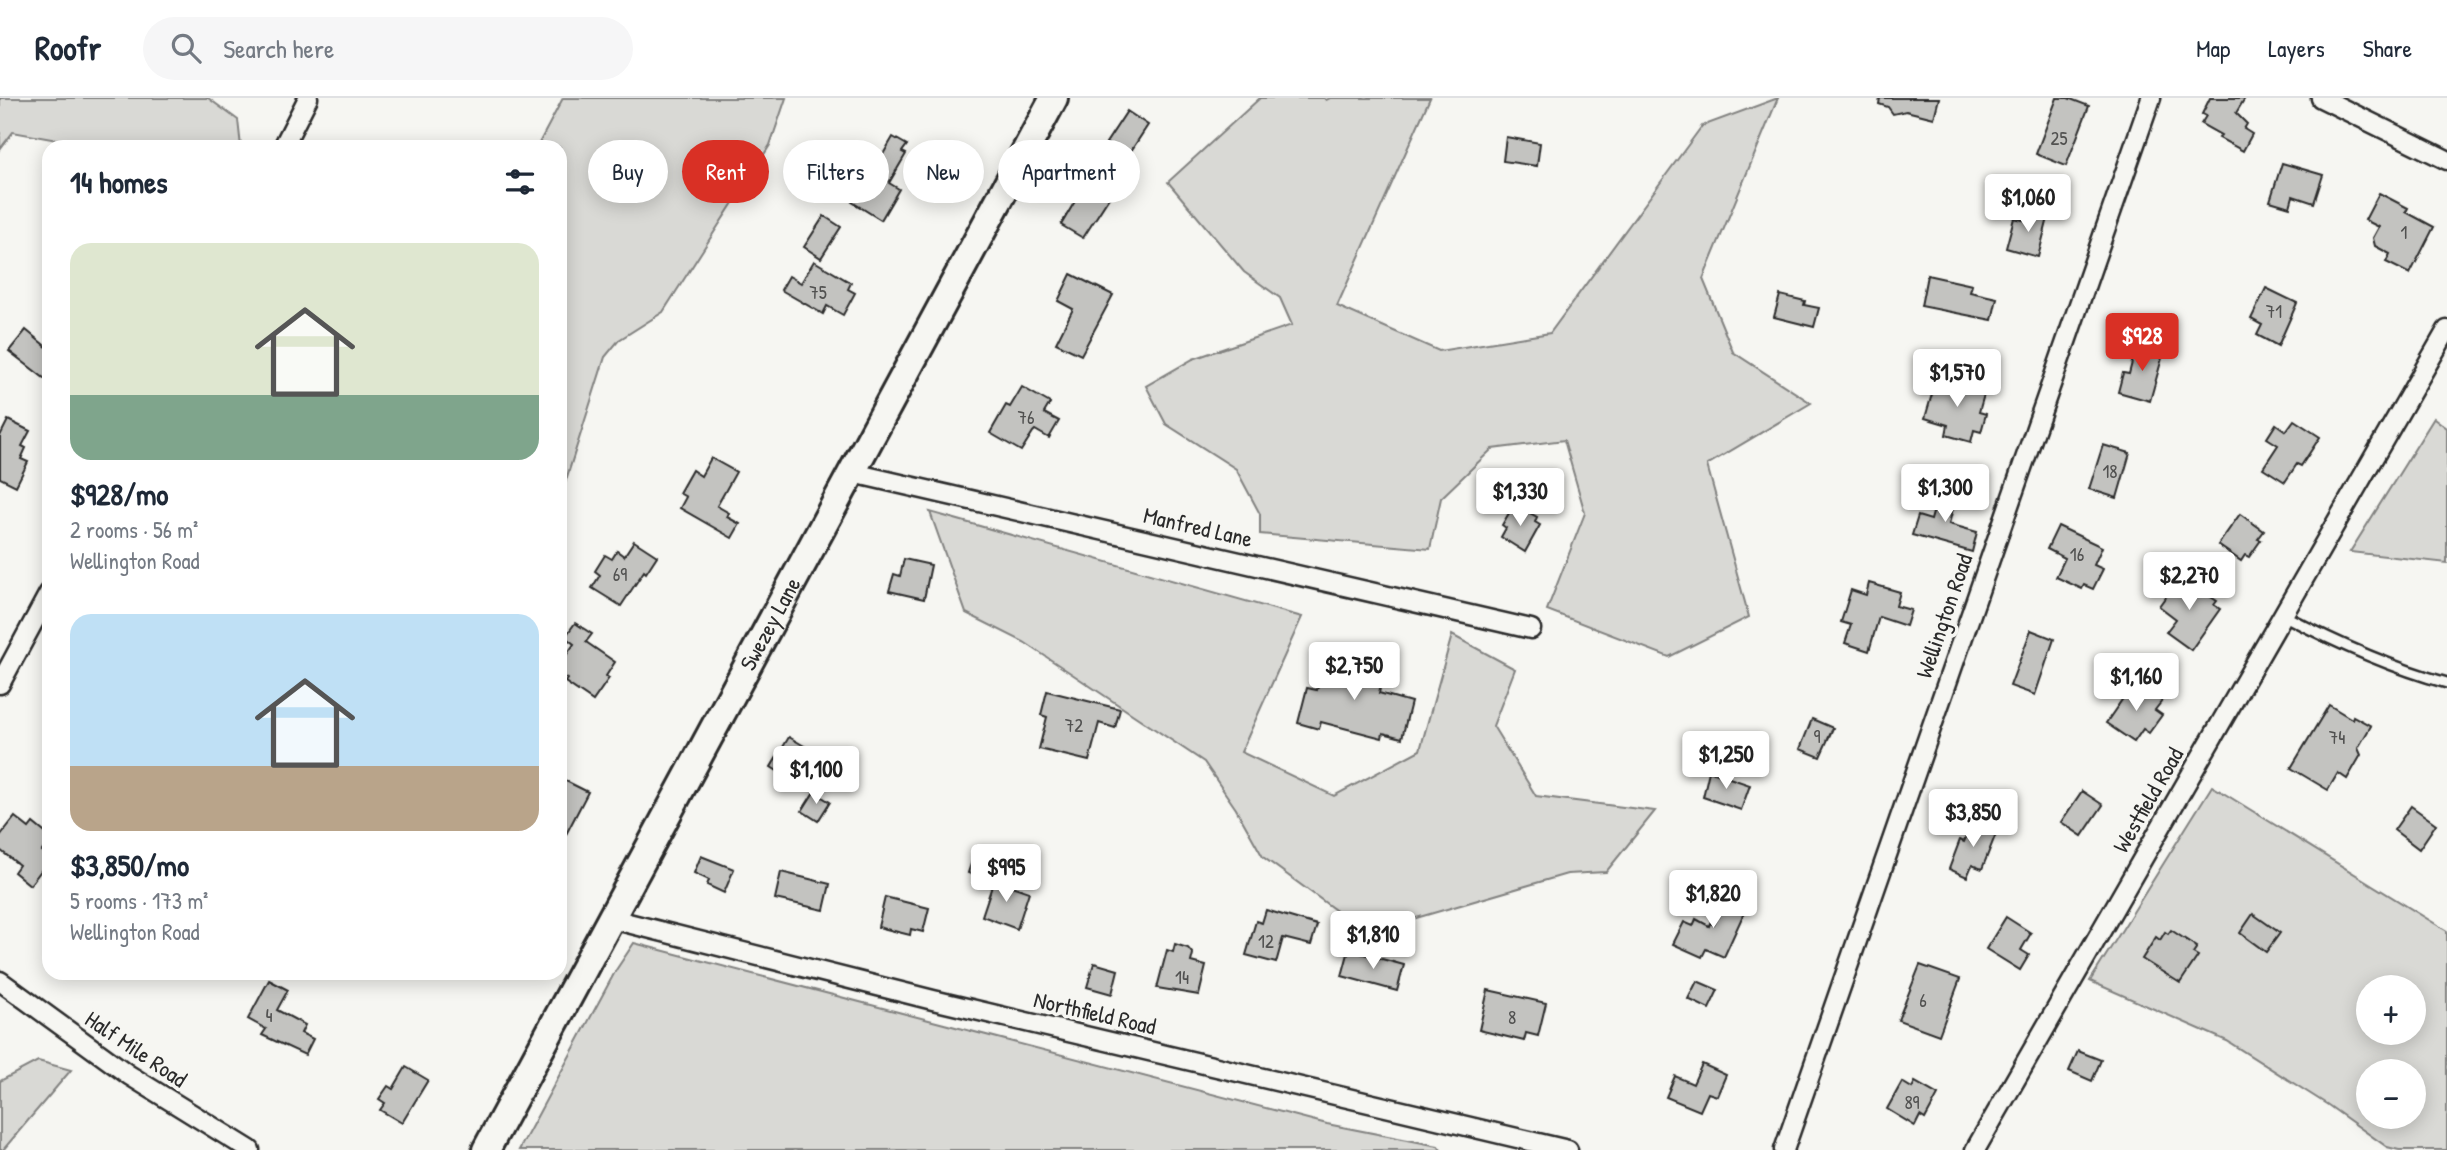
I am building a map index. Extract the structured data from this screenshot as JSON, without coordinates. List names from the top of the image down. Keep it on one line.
{"streets":{"street":["Manfred Lane","Wellington Road","Swezey Lane","Westfield Road","Northfield Road","Half Mile Road"]},"crossings":[["Manfred Lane","Swezey Lane"],["Swezey Lane","Northfield Road"]],"house_numbers":["25","1","75","71","76","18","16","69","72","9","74","12","14","6","4","8","89"],"page":{"header":"Roofr","search":"Search here","nav":["Map","Layers","Share"],"chip":["Buy","Rent","Filters","New","Apartment"],"heading":"14 homes","price":["$1,060","$928","$1,570","$1,300","$1,330","$2,270","$2,750","$1,160","$1,250","$1,100","$3,850","$995","$1,820","$1,810"],"list":[{"name":"$928/mo","note":"2 rooms · 56 m² · Wellington Road"},{"name":"$3,850/mo","note":"5 rooms · 173 m² · Wellington Road"}],"map_buttons":["+","−"]}}
